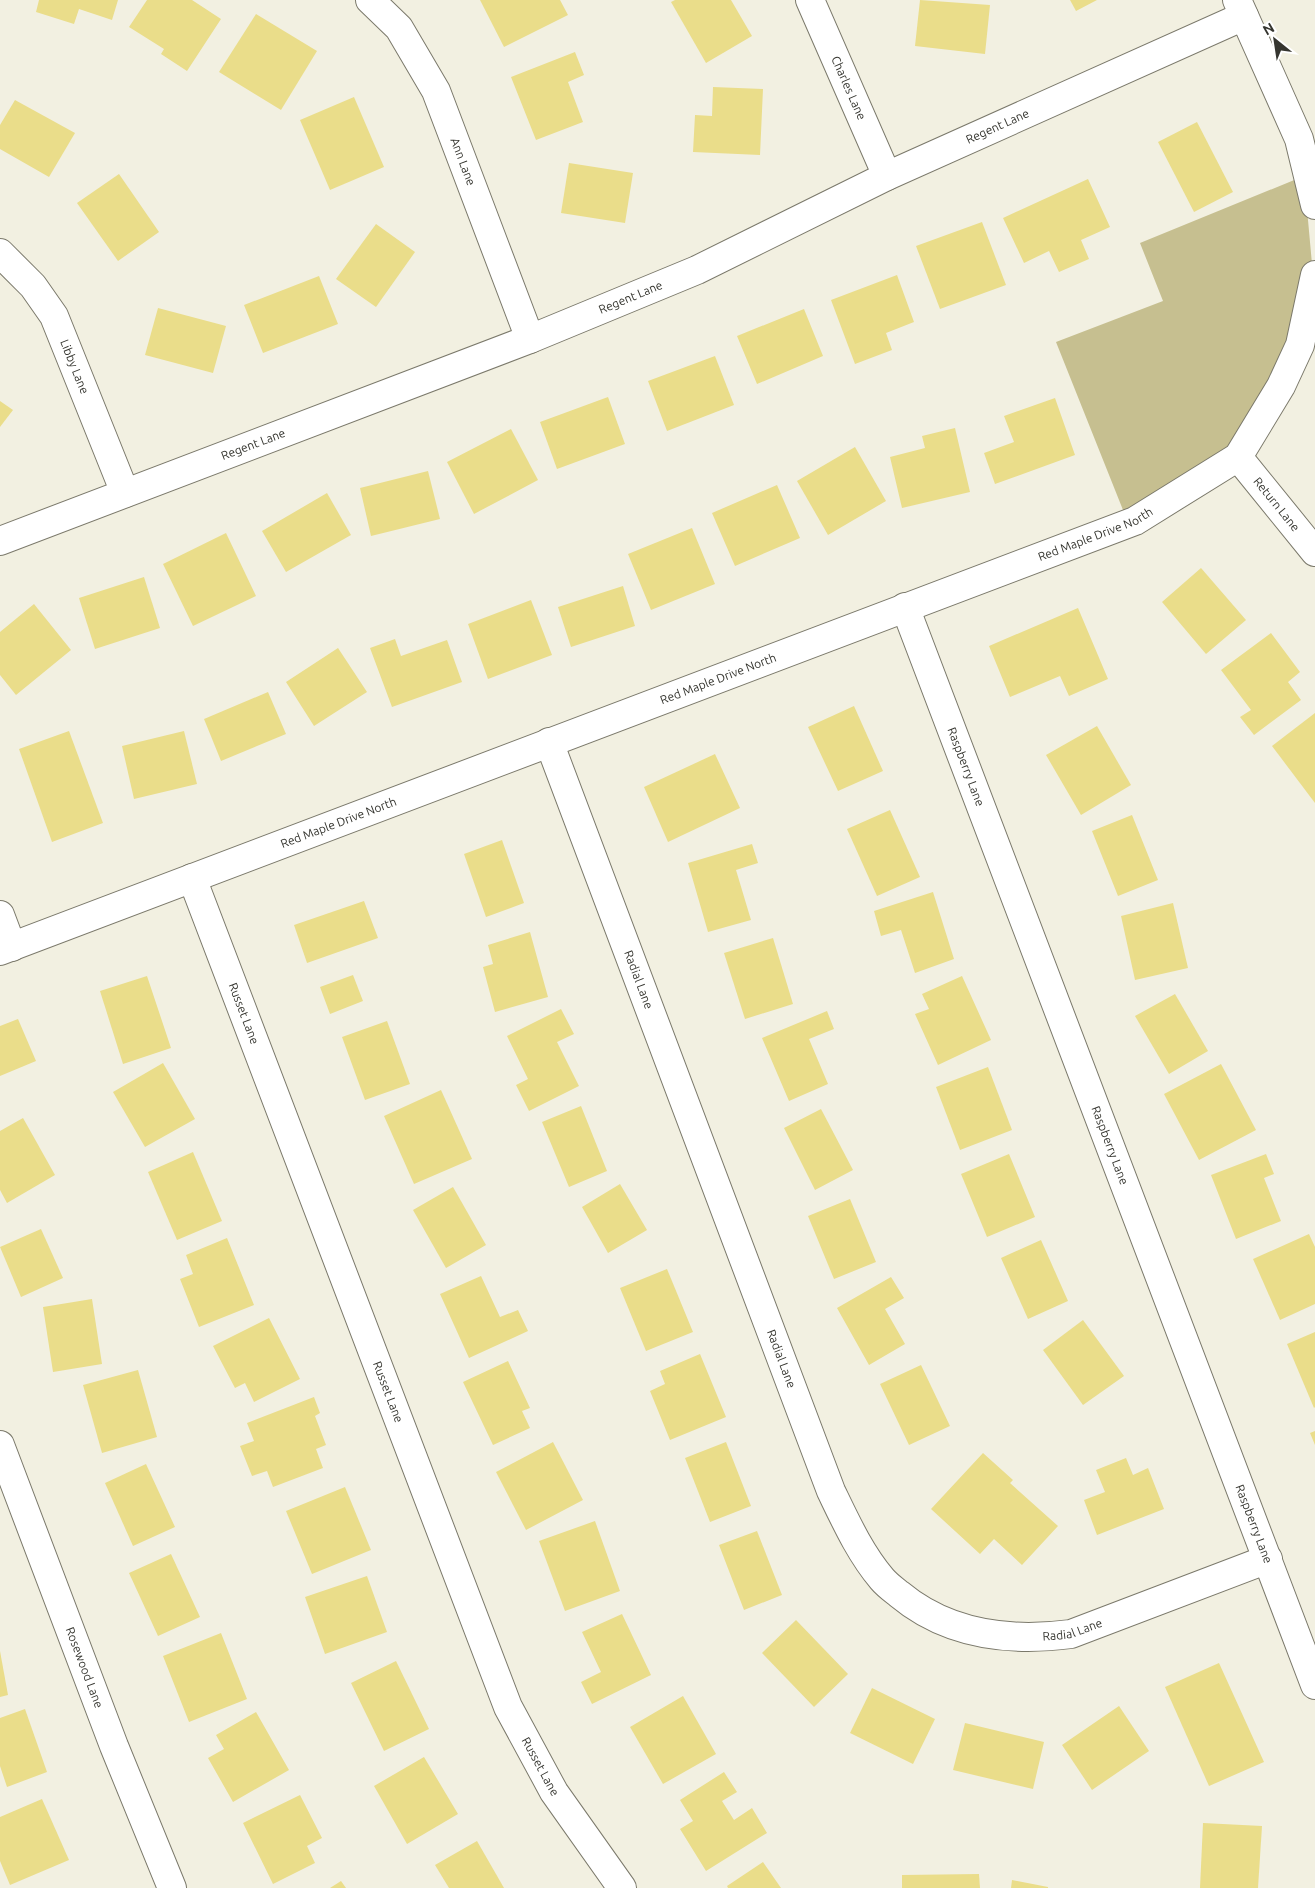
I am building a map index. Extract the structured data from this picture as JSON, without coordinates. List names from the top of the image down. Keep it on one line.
{"streets":{"street":["Charles Lane","Regent Lane","Ann Lane","Libby Lane","Return Lane","Red Maple Drive North","Raspberry Lane","Radial Lane","Russet Lane","Rosewood Lane"]},"crossings":[["Charles Lane","Regent Lane"],["Regent Lane","Ann Lane"],["Regent Lane","Libby Lane"],["Return Lane","Red Maple Drive North"],["Red Maple Drive North","Raspberry Lane"],["Red Maple Drive North","Radial Lane"],["Red Maple Drive North","Russet Lane"],["Raspberry Lane","Radial Lane"]],"north":"top left"}
